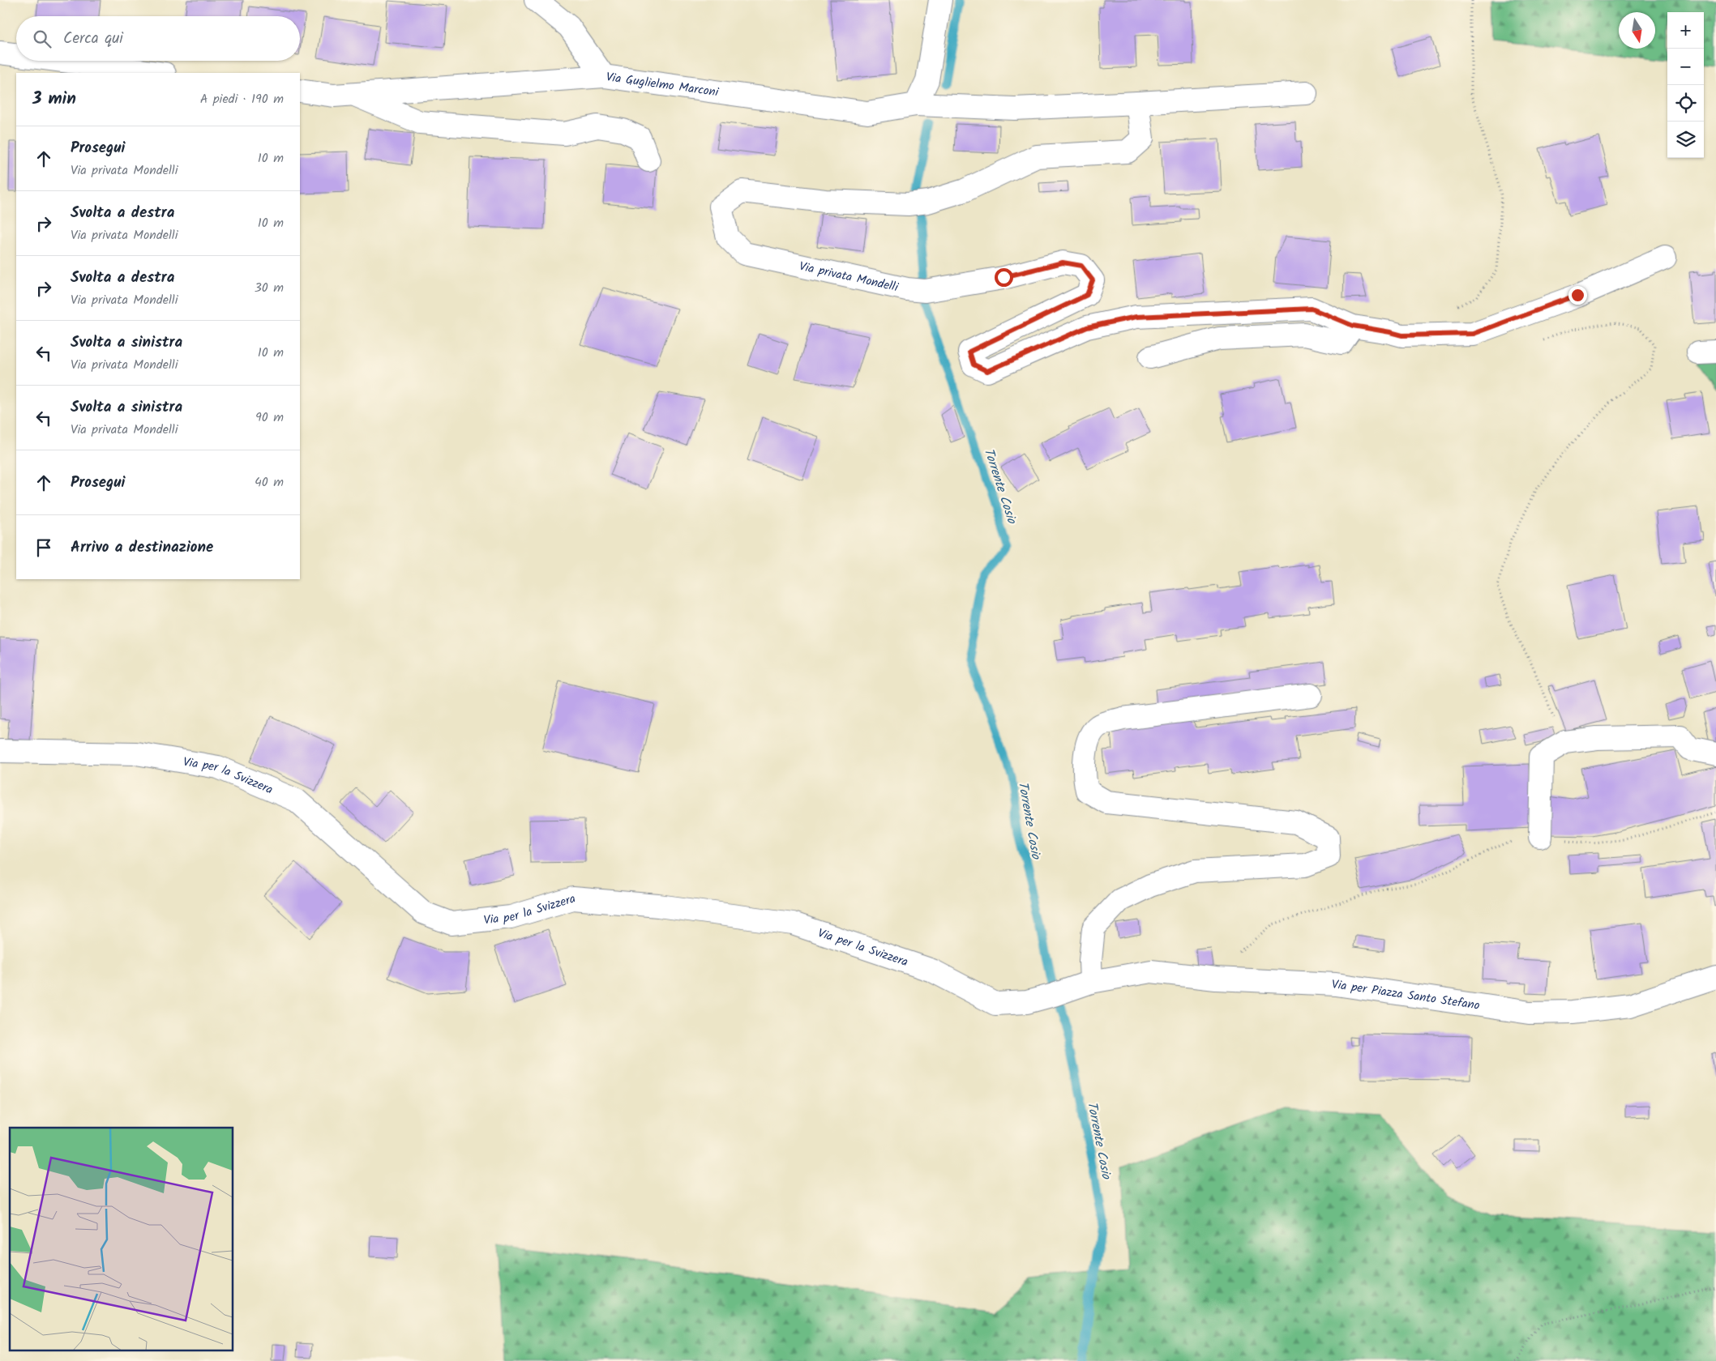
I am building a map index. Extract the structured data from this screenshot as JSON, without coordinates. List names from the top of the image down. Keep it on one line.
{"streets":{"street":["Via Guglielmo Marconi","Via privata Mondelli","Via per la Svizzera","Via per Piazza Santo Stefano"]},"crossings":[["Via per la Svizzera","Via per Piazza Santo Stefano"]],"water":["Torrente Cosio"],"north":"bottom","page":{"map_buttons":["+","−"],"search":"Cerca qui","heading":["3 min","A piedi · 190 m"],"list":[["Prosegui","Via privata Mondelli","10 m"],["Svolta a destra","Via privata Mondelli","10 m"],["Svolta a destra","Via privata Mondelli","30 m"],["Svolta a sinistra","Via privata Mondelli","10 m"],["Svolta a sinistra","Via privata Mondelli","90 m"],["Prosegui","40 m"],"Arrivo a destinazione"]}}
